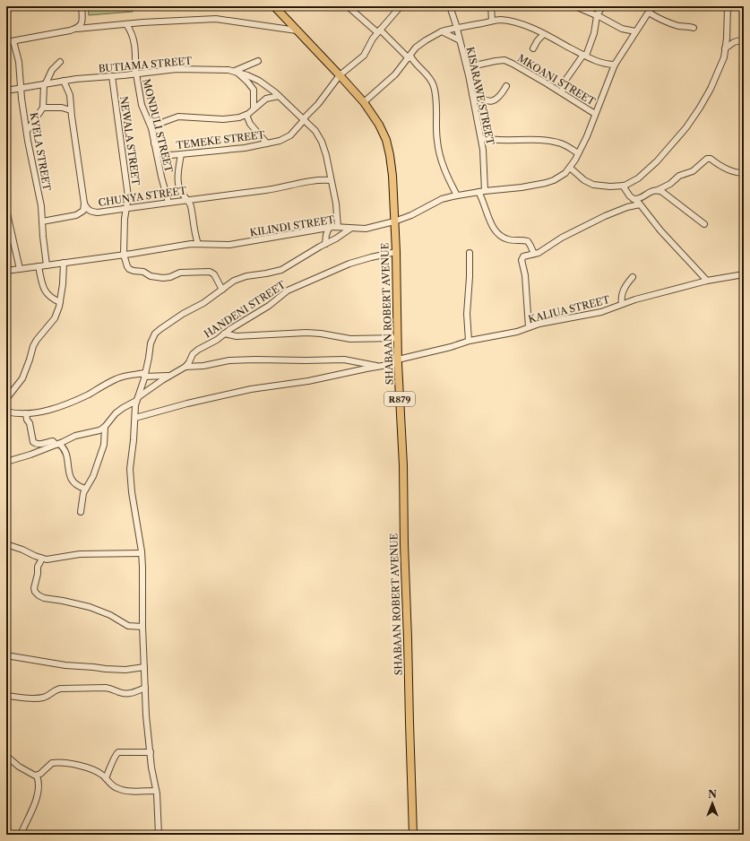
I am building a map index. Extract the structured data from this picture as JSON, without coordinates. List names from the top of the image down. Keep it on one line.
{"streets":{"main road":["SHABAAN ROBERT AVENUE","R879"],"street":["BUTIAMA STREET","MKOANI STREET","KISARAWE STREET","MONDULI STREET","TEMEKE STREET","NEWALA STREET","KYELA STREET","CHUNYA STREET","KILINDI STREET","HANDENI STREET","KALIUA STREET"]},"crossings":[["BUTIAMA STREET","MONDULI STREET"],["BUTIAMA STREET","TEMEKE STREET"],["BUTIAMA STREET","NEWALA STREET"],["BUTIAMA STREET","KYELA STREET"],["BUTIAMA STREET","CHUNYA STREET"],["BUTIAMA STREET","KILINDI STREET"],["MKOANI STREET","KISARAWE STREET"],["MKOANI STREET","KILINDI STREET"],["KISARAWE STREET","KILINDI STREET"],["MONDULI STREET","TEMEKE STREET"],["MONDULI STREET","CHUNYA STREET"],["TEMEKE STREET","SHABAAN ROBERT AVENUE"],["NEWALA STREET","CHUNYA STREET"],["NEWALA STREET","KILINDI STREET"],["KYELA STREET","KILINDI STREET"],["KILINDI STREET","SHABAAN ROBERT AVENUE"],["HANDENI STREET","SHABAAN ROBERT AVENUE"],["KALIUA STREET","SHABAAN ROBERT AVENUE"]],"north":"top"}
